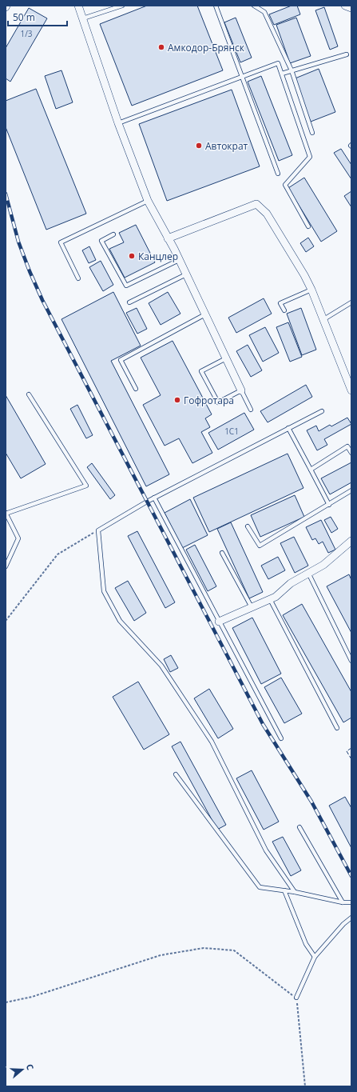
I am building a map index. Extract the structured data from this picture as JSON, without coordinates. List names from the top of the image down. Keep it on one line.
{"places":["Амкодор-Брянск","Автократ","Канцлер","Гофротара"],"house_numbers":["1/3","1С1"],"scale_bar":"50 m","north":"right"}
